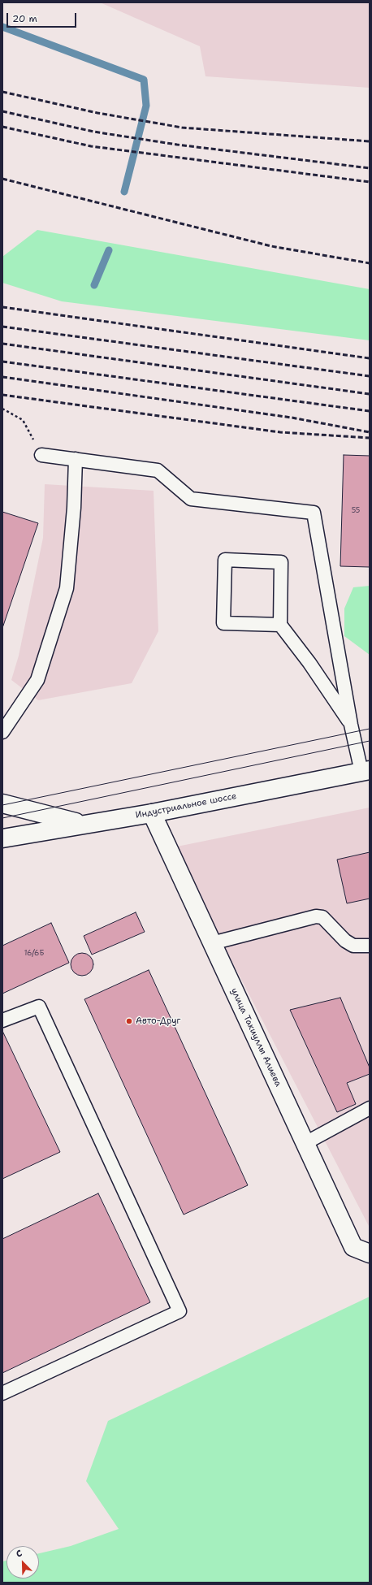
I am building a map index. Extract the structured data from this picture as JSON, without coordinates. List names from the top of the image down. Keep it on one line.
{"streets":{"street":["Индустриальное шоссе","улица Такиуллы Алиева"]},"crossings":[["Индустриальное шоссе","улица Такиуллы Алиева"]],"places":["Авто-Друг"],"house_numbers":["55","16/6Б"],"scale_bar":"20 m","north":"top left"}
